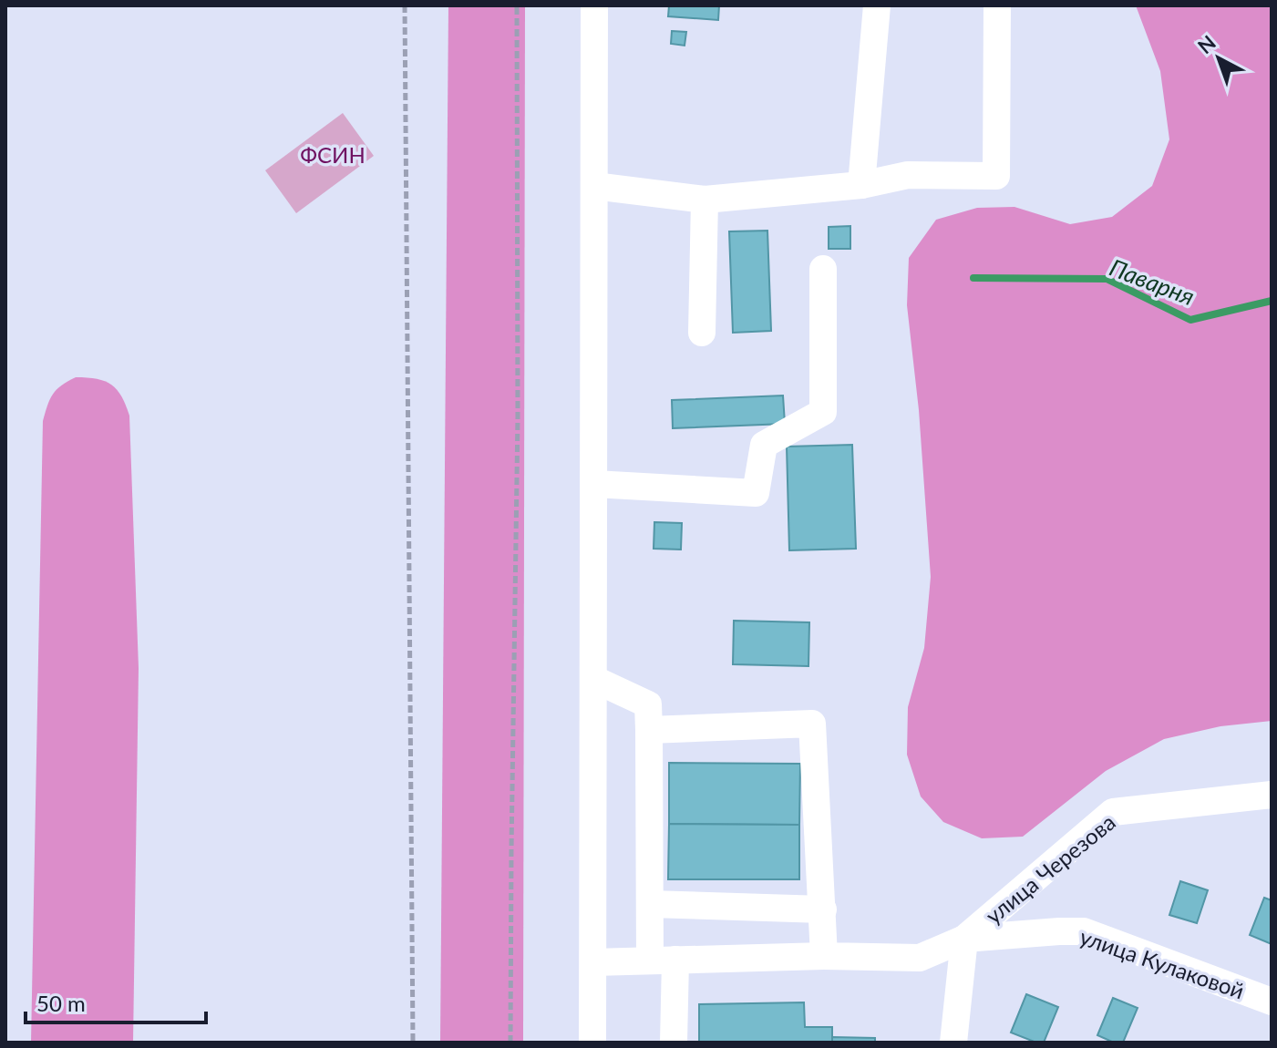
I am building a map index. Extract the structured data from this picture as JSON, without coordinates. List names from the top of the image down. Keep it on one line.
{"streets":{"street":["улица Черезова","улица Кулаковой"]},"crossings":[["улица Черезова","улица Кулаковой"]],"water":["Паварня"],"parks":["ФСИН"],"scale_bar":"50 m","north":"top left"}
